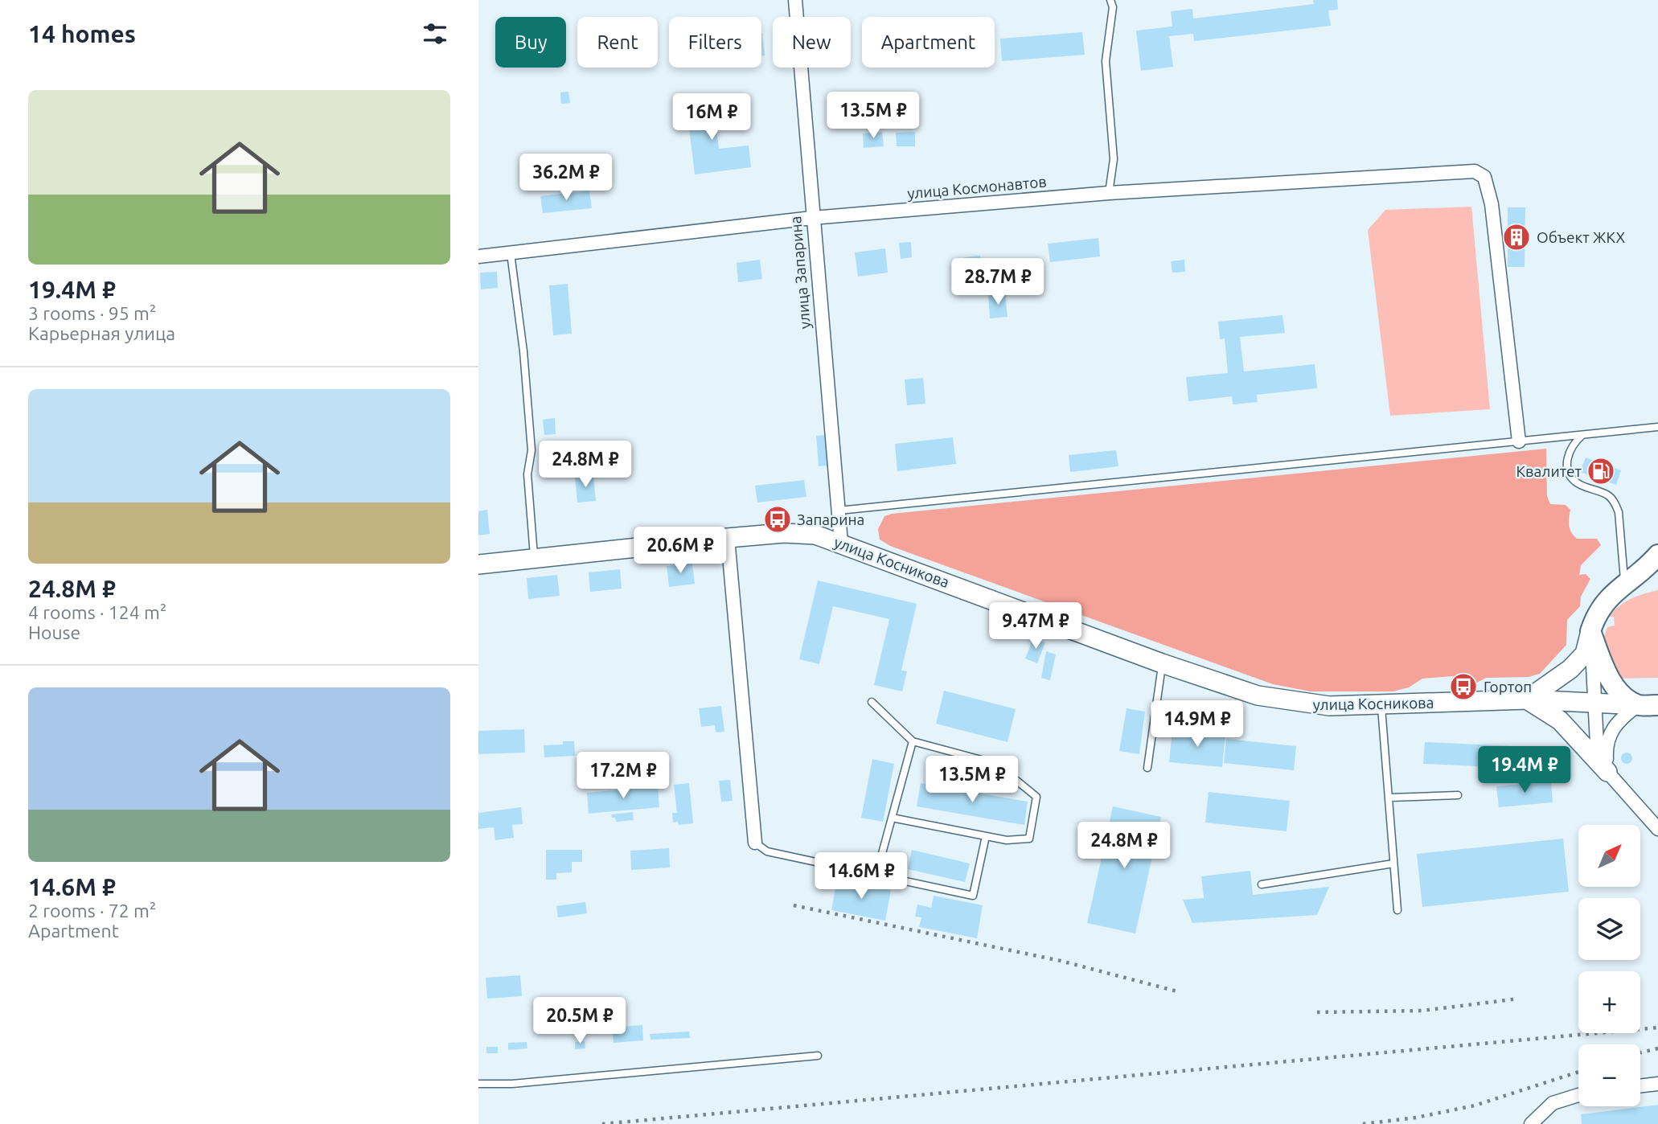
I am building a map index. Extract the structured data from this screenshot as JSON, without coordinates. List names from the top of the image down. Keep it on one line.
{"streets":{"main road":["улица Косникова"],"street":["улица Космонавтов","улица Запарина"]},"crossings":[["улица Космонавтов","улица Запарина"],["улица Запарина","улица Косникова"]],"places":{"building":["Объект ЖКХ"],"fuel station":["Квалитет"],"bus stop":["Запарина","Гортоп"]},"north":"top right","page":{"heading":"14 homes","chip":["Buy","Rent","Filters","New","Apartment"],"list":[{"name":"19.4M ₽","note":"3 rooms · 95 m² · Карьерная улица"},{"name":"24.8M ₽","note":"4 rooms · 124 m² · House"},{"name":"14.6M ₽","note":"2 rooms · 72 m² · Apartment"}],"price":["13.5M ₽","16M ₽","36.2M ₽","28.7M ₽","24.8M ₽","20.6M ₽","9.47M ₽","14.9M ₽","19.4M ₽","17.2M ₽","13.5M ₽","24.8M ₽","14.6M ₽","20.5M ₽"],"map_buttons":["+","−"]}}
